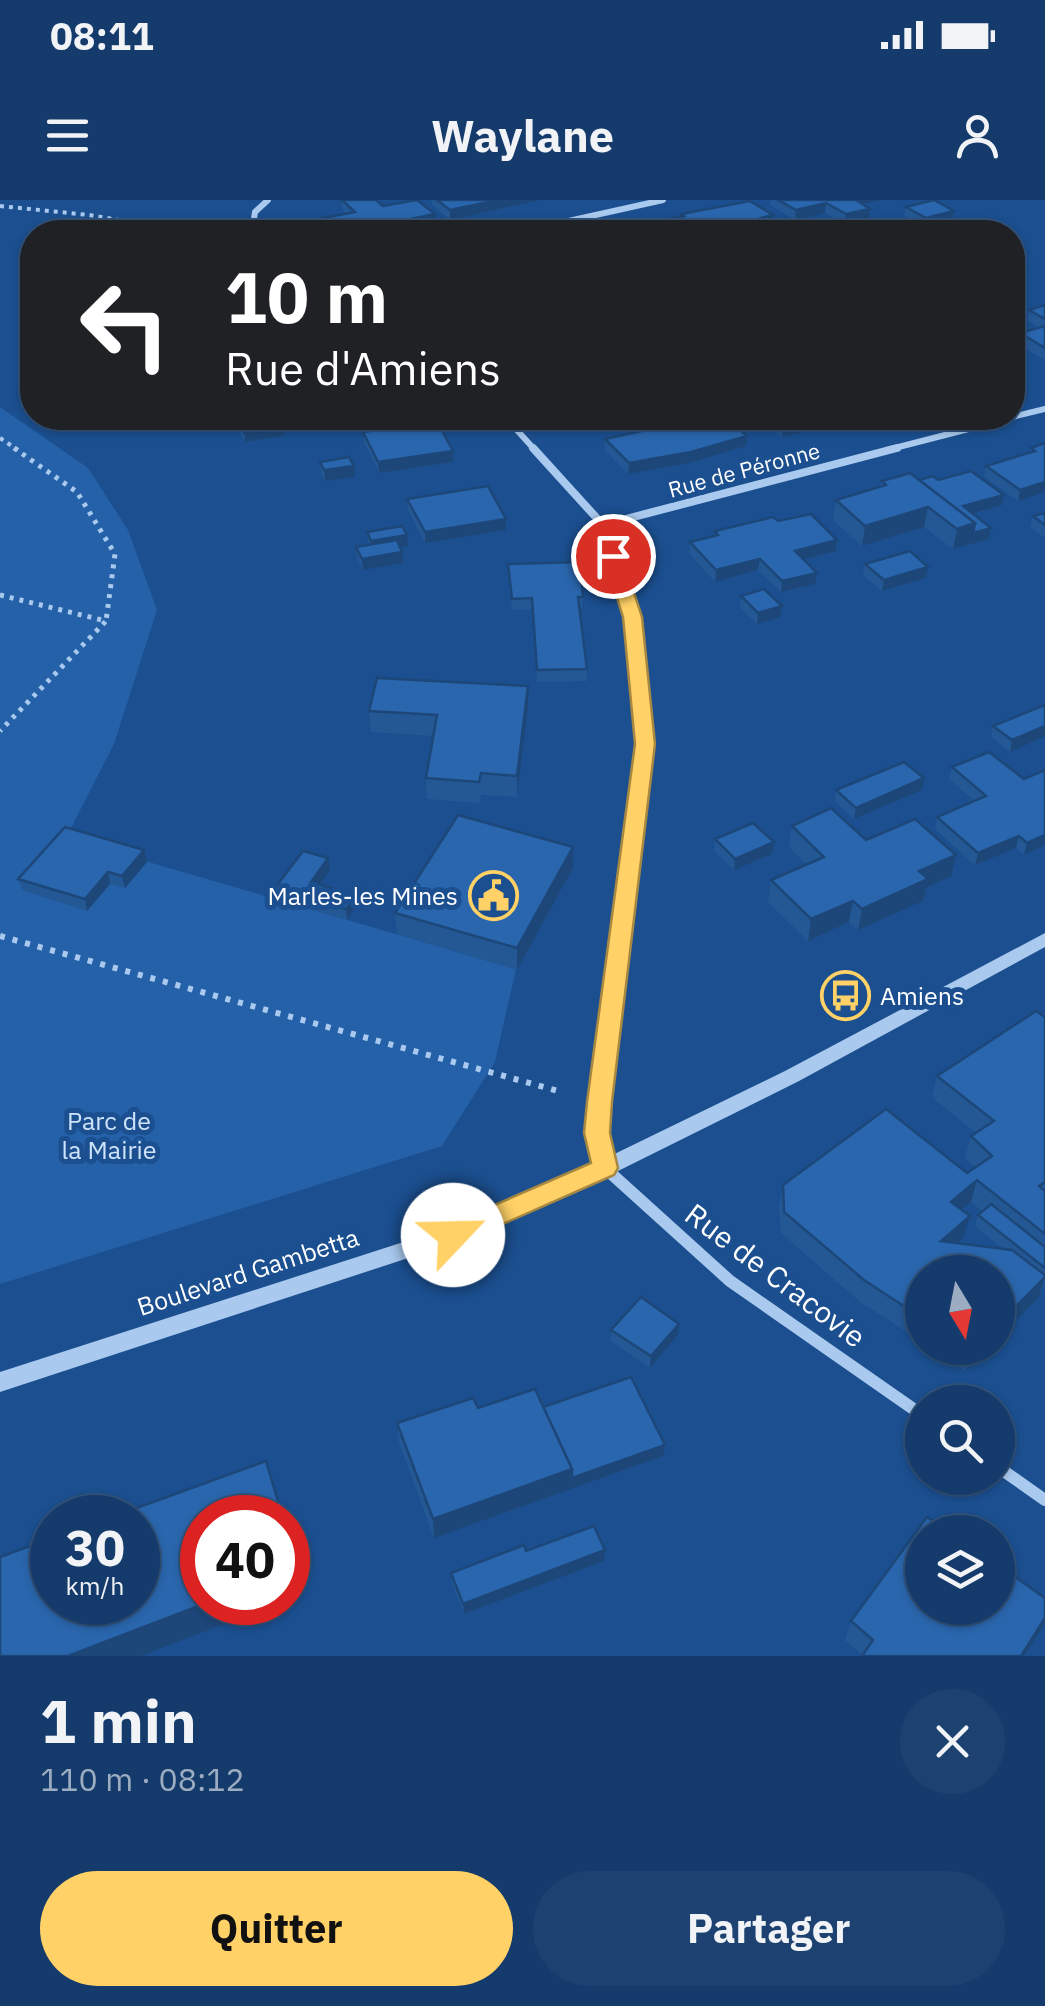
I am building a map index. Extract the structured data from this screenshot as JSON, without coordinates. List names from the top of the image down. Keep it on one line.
{"streets":{"street":["Rue de Péronne","Boulevard Gambetta","Rue de Cracovie"]},"crossings":[["Boulevard Gambetta","Rue de Cracovie"]],"parks":["Parc de la Mairie"],"places":{"public building":["Marles-les Mines"],"bus stop":["Amiens"]},"north":"bottom","page":{"status":"08:11","header":"Waylane","turn":["10 m","Rue d'Amiens"],"speed":"30 km/h","limit":"40","heading":["1 min","110 m · 08:12"],"buttons":["Quitter","Partager"]}}
